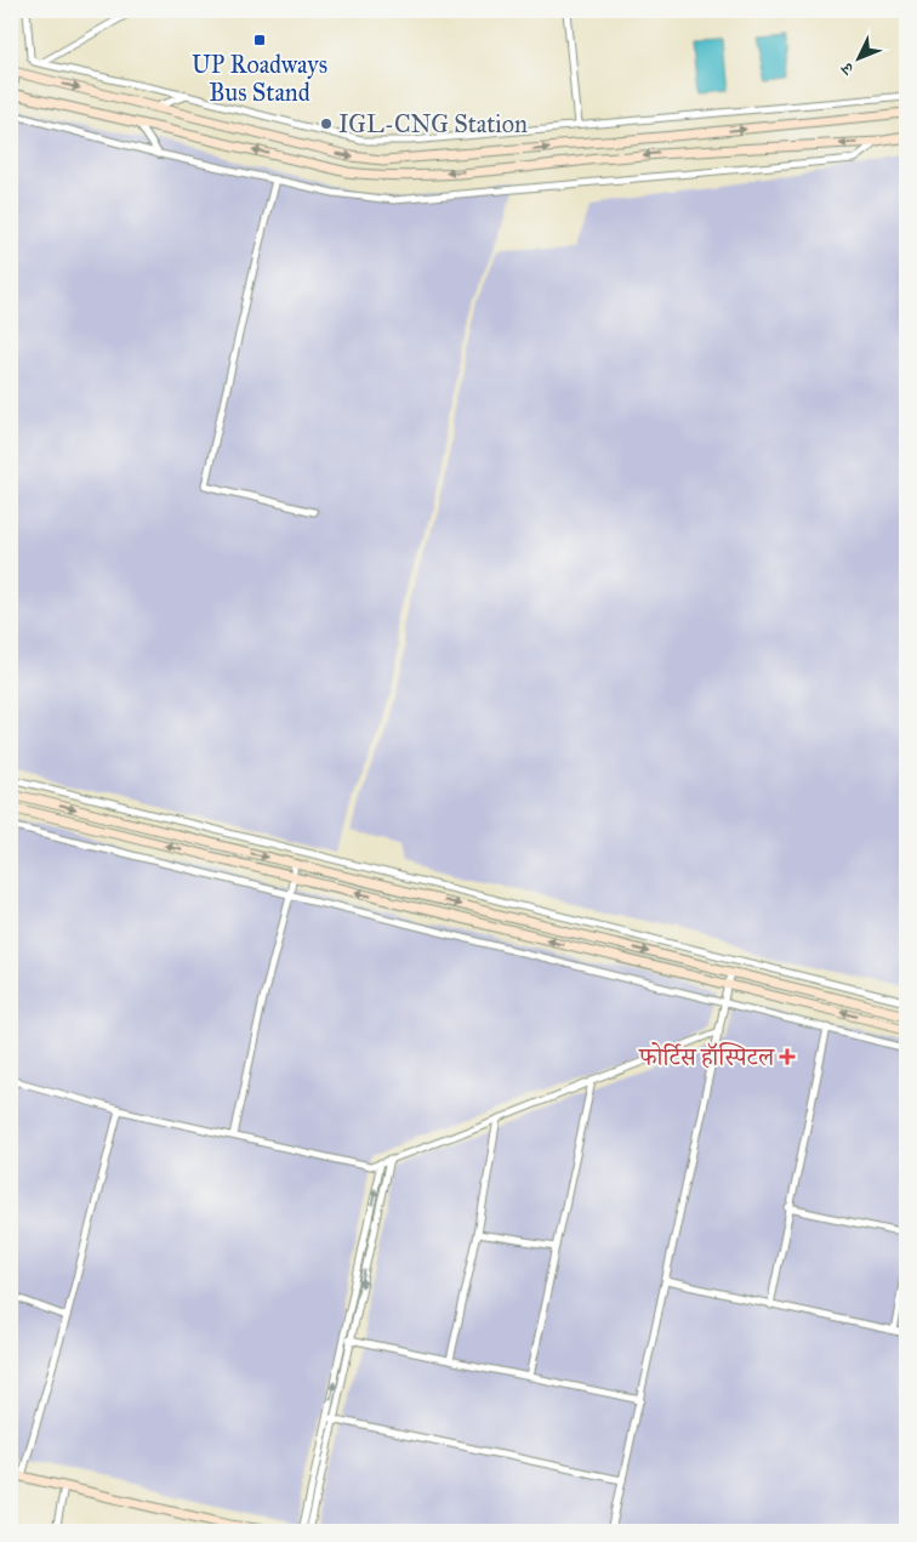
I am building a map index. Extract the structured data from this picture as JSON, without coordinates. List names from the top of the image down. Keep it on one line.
{"places":{"transit":["UP Roadways Bus Stand"],"other":["IGL-CNG Station"],"health":["फोर्टिस हॉस्पिटल"]},"north":"bottom left"}
